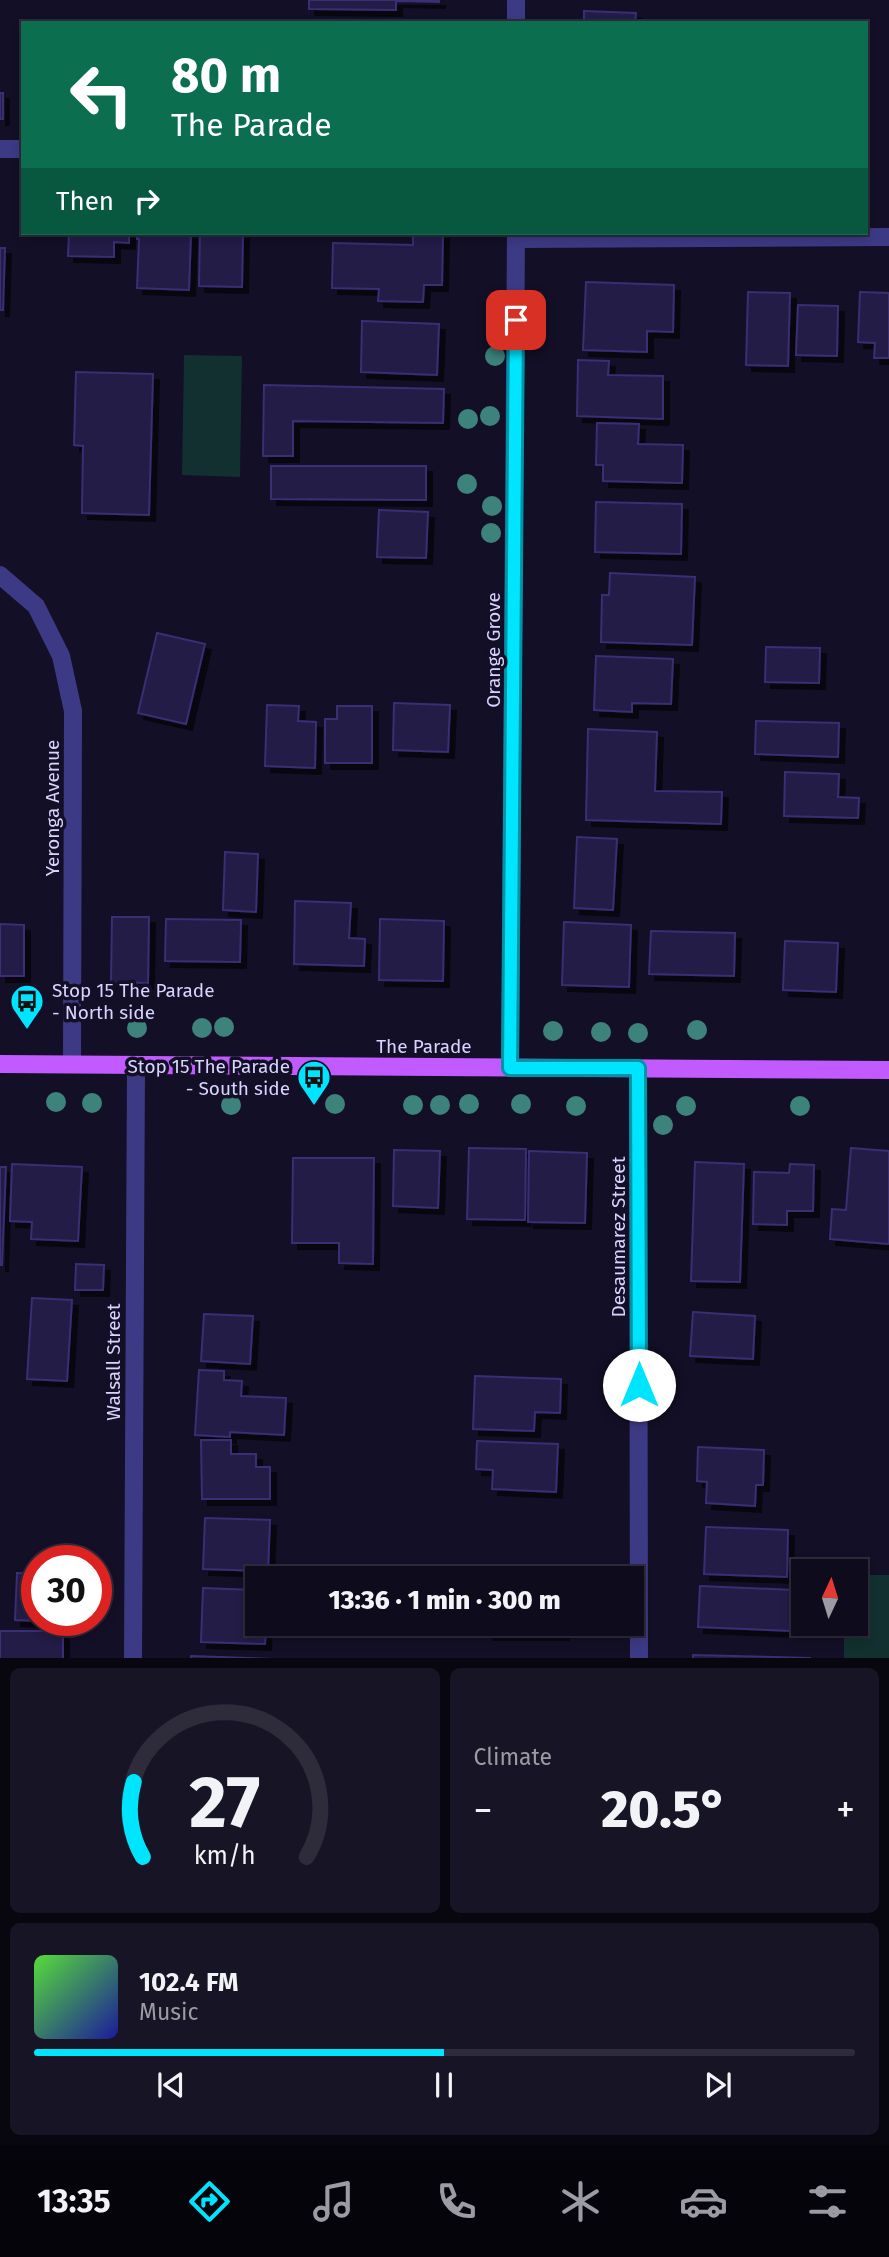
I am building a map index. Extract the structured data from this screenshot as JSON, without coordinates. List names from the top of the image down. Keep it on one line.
{"streets":{"main road":["The Parade"],"street":["Orange Grove","Yeronga Avenue","Desaumarez Street","Walsall Street"]},"crossings":[["Orange Grove","The Parade"],["Yeronga Avenue","The Parade"],["The Parade","Desaumarez Street"],["The Parade","Walsall Street"]],"places":{"bus stop":["Stop 15 The Parade - North side","Stop 15 The Parade - South side"]},"north":"top","page":{"turn":["80 m","The Parade"],"then":"Then","limit":"30","trip":"13:36 · 1 min · 300 m","tile":"Climate","heat":["−","20.5°","+"],"song":["102.4 FM","Music"],"tabs":"13:35","gauge":["27","km/h"]}}
